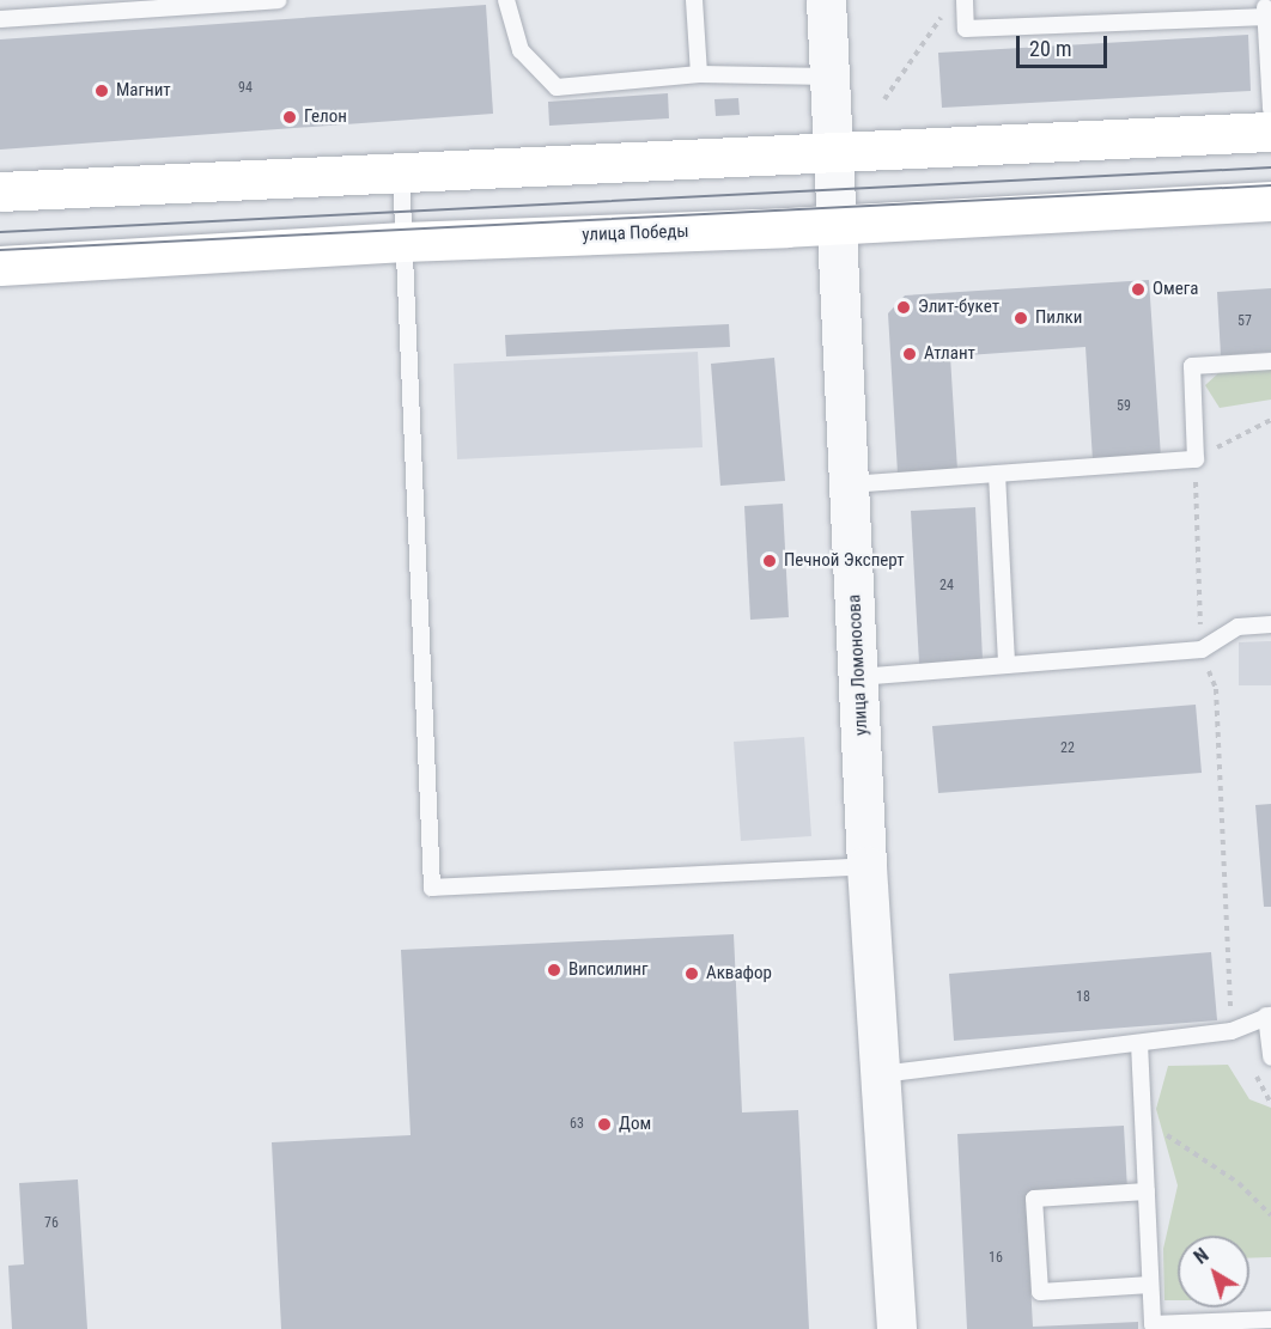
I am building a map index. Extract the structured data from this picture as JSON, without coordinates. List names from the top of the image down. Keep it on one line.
{"streets":{"main road":["улица Победы"],"street":["улица Ломоносова"]},"crossings":[["улица Победы","улица Ломоносова"]],"places":["Магнит","Гелон","Омега","Элит-букет","Пилки","Атлант","Печной Эксперт","Випсилинг","Аквафор","Дом"],"house_numbers":["94","57","59","24","22","18","63","76","16"],"scale_bar":"20 m","north":"top left"}
